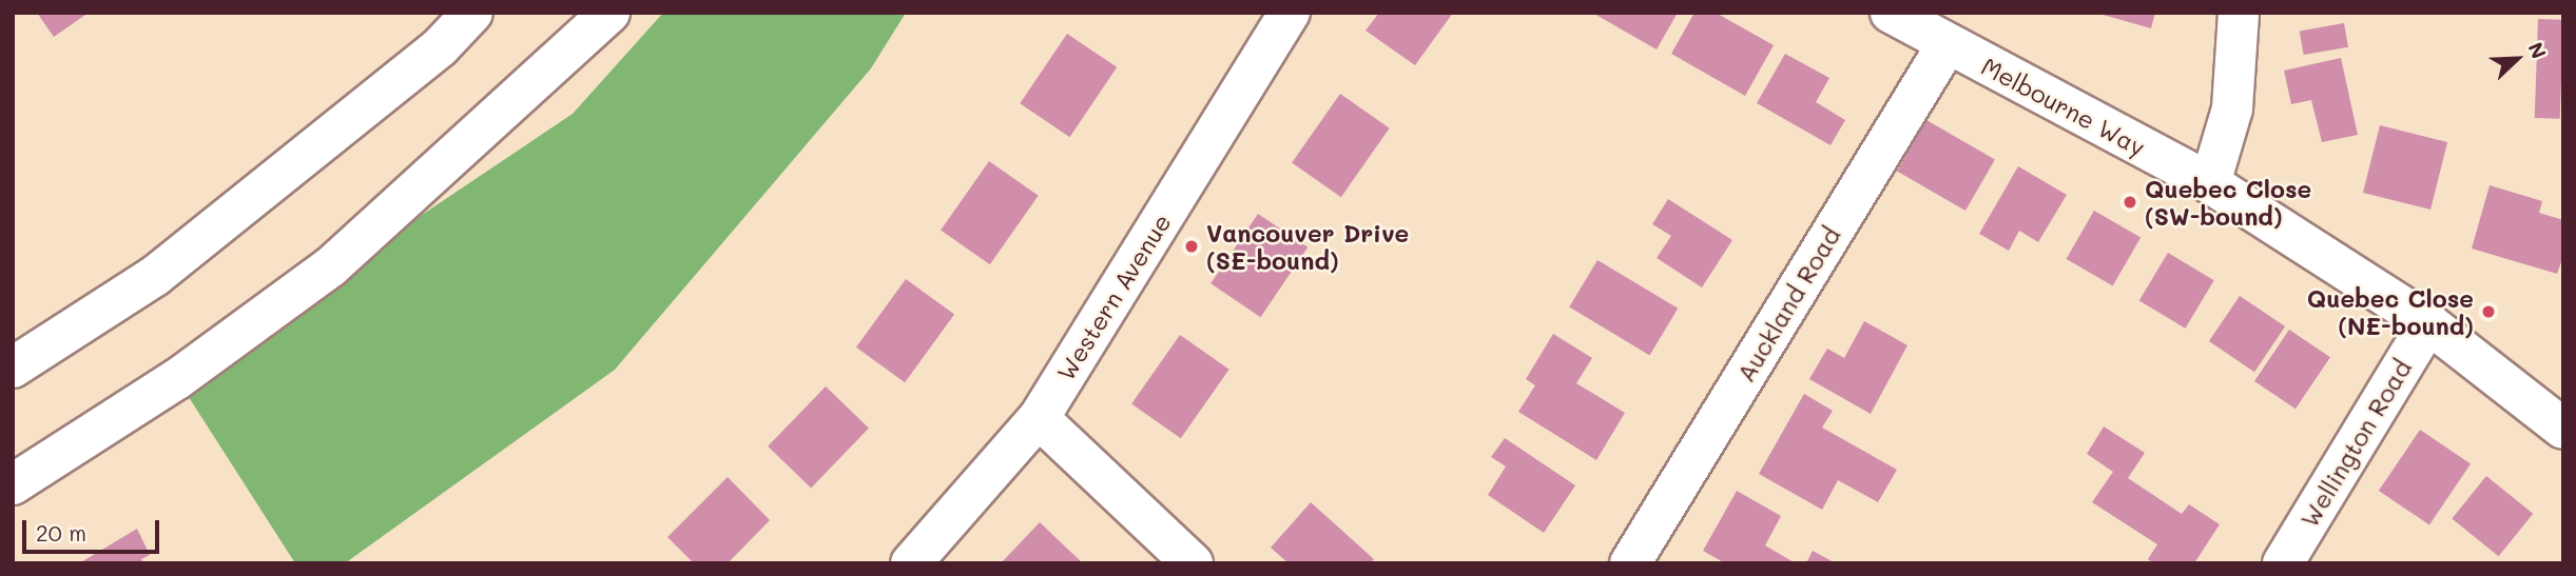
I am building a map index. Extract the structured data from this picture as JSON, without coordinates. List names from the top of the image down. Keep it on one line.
{"streets":{"main road":["Melbourne Way","Western Avenue","Auckland Road","Wellington Road"]},"crossings":[["Melbourne Way","Auckland Road"],["Melbourne Way","Wellington Road"]],"places":["Quebec Close (SW-bound)","Vancouver Drive (SE-bound)","Quebec Close (NE-bound)"],"scale_bar":"20 m","north":"top right"}
